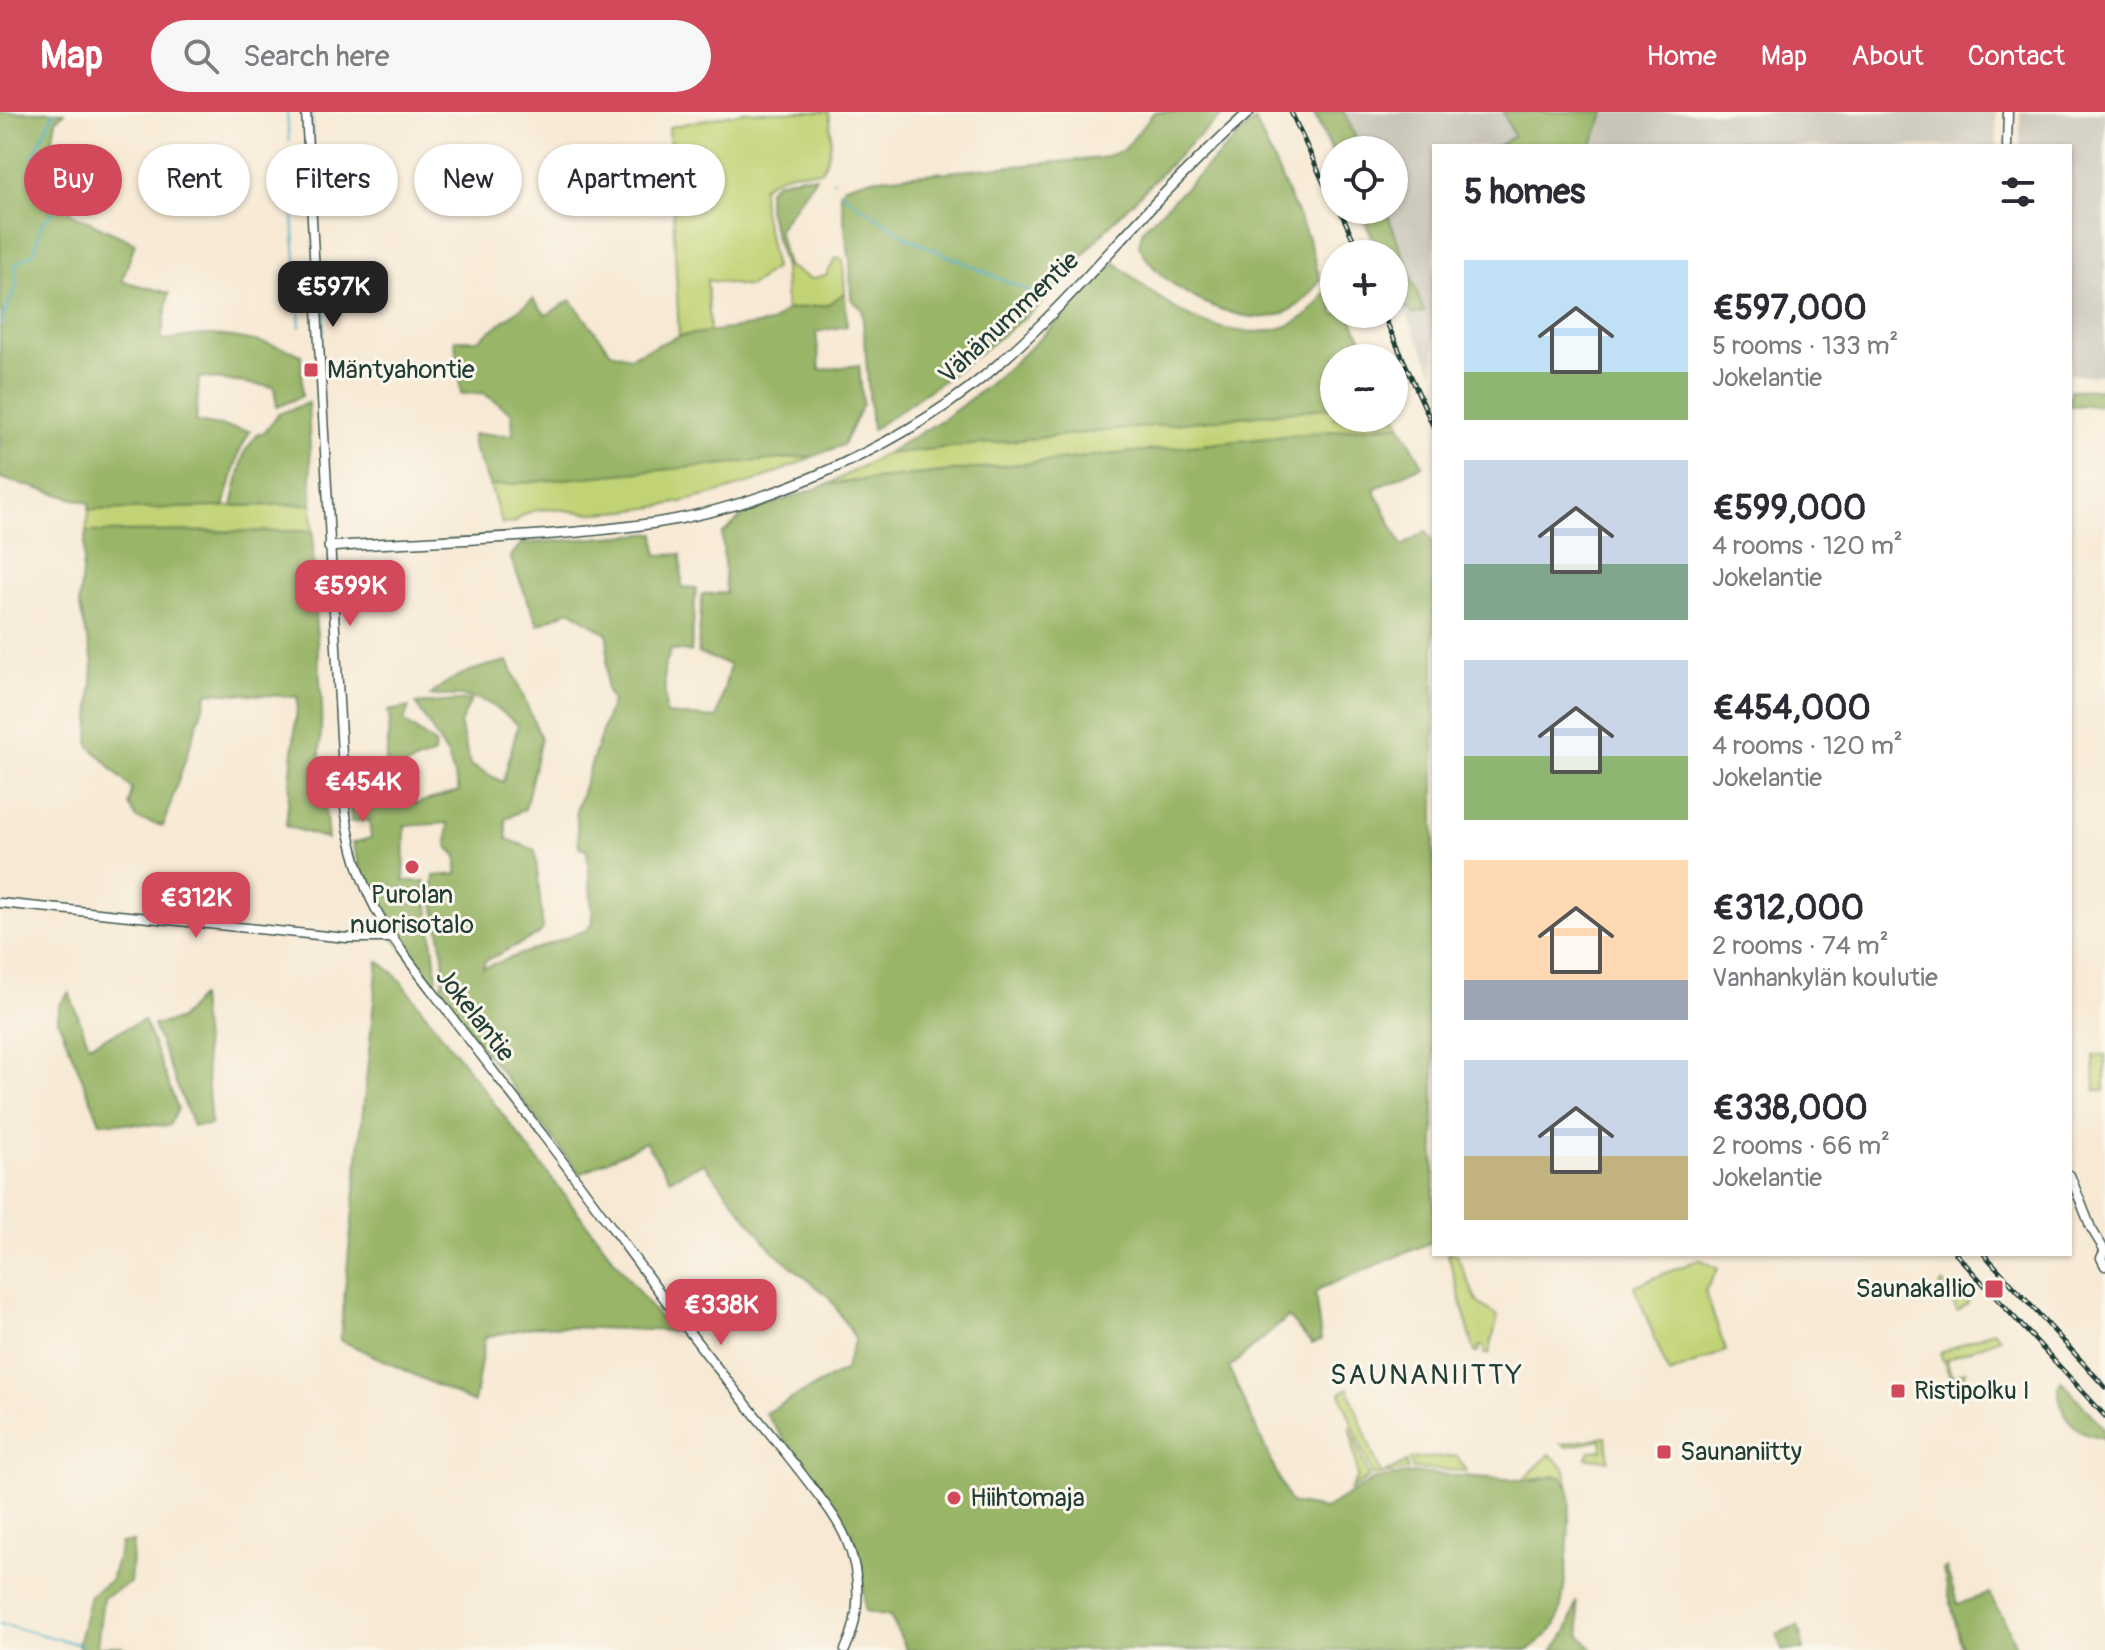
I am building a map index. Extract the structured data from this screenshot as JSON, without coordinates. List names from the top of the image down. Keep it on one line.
{"streets":{"main road":["Vähänummentie"],"street":["Jokelantie"]},"crossings":[["Vähänummentie","Jokelantie"]],"districts":["SAUNANIITTY"],"places":{"transit":["Mäntyahontie","Saunakallio","Ristipolku I","Saunaniitty"],"other":["Purolan nuorisotalo","Hiihtomaja"]},"page":{"header":"Map","search":"Search here","nav":["Home","Map","About","Contact"],"map_buttons":["+","−"],"chip":["Buy","Rent","Filters","New","Apartment"],"heading":"5 homes","list":[{"name":"€597,000","note":"5 rooms · 133 m² · Jokelantie"},{"name":"€599,000","note":"4 rooms · 120 m² · Jokelantie"},{"name":"€454,000","note":"4 rooms · 120 m² · Jokelantie"},{"name":"€312,000","note":"2 rooms · 74 m² · Vanhankylän koulutie"},{"name":"€338,000","note":"2 rooms · 66 m² · Jokelantie"}],"price":["€597K","€599K","€454K","€312K","€338K"]}}
